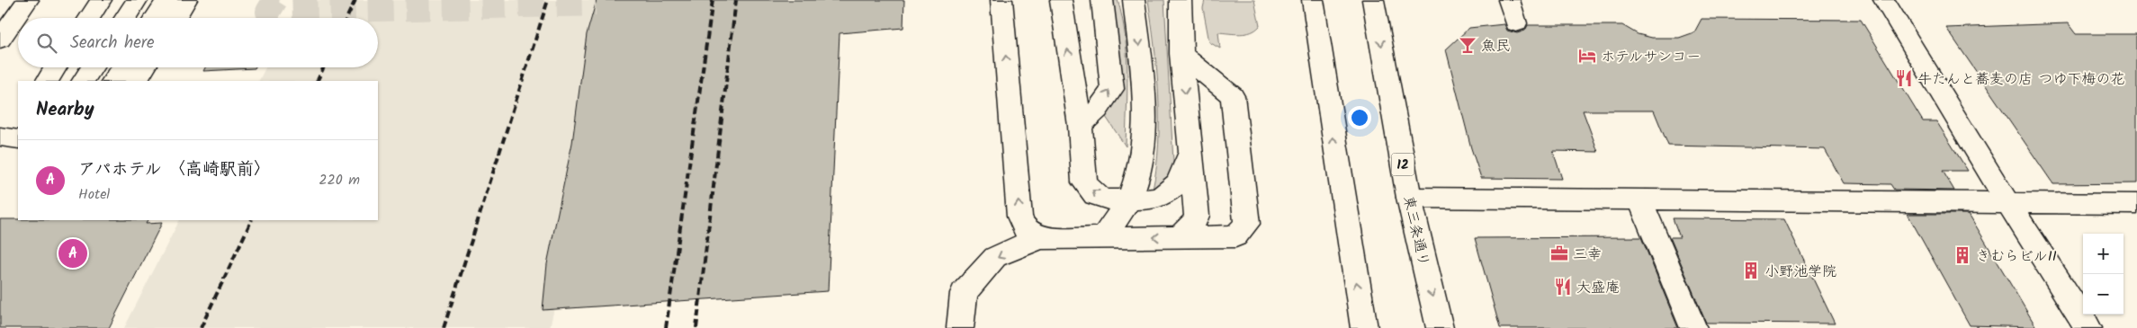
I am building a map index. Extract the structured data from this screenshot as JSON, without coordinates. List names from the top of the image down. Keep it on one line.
{"streets":{"street":["12","東三条通り"]},"places":{"bar":["魚民"],"hotel":["ホテルサンコー"],"restaurant":["牛たんと蕎麦の店 つゆ下梅の花","大盛庵"],"office":["三幸"],"building":["きむらビルII","小野池学院"]},"page":{"search":"Search here","heading":"Nearby","list":[{"mark":"A","name":"アパホテル 〈高崎駅前〉","note":"Hotel","value":"220 m"}],"map_buttons":["+","−"],"pins":"A"}}
